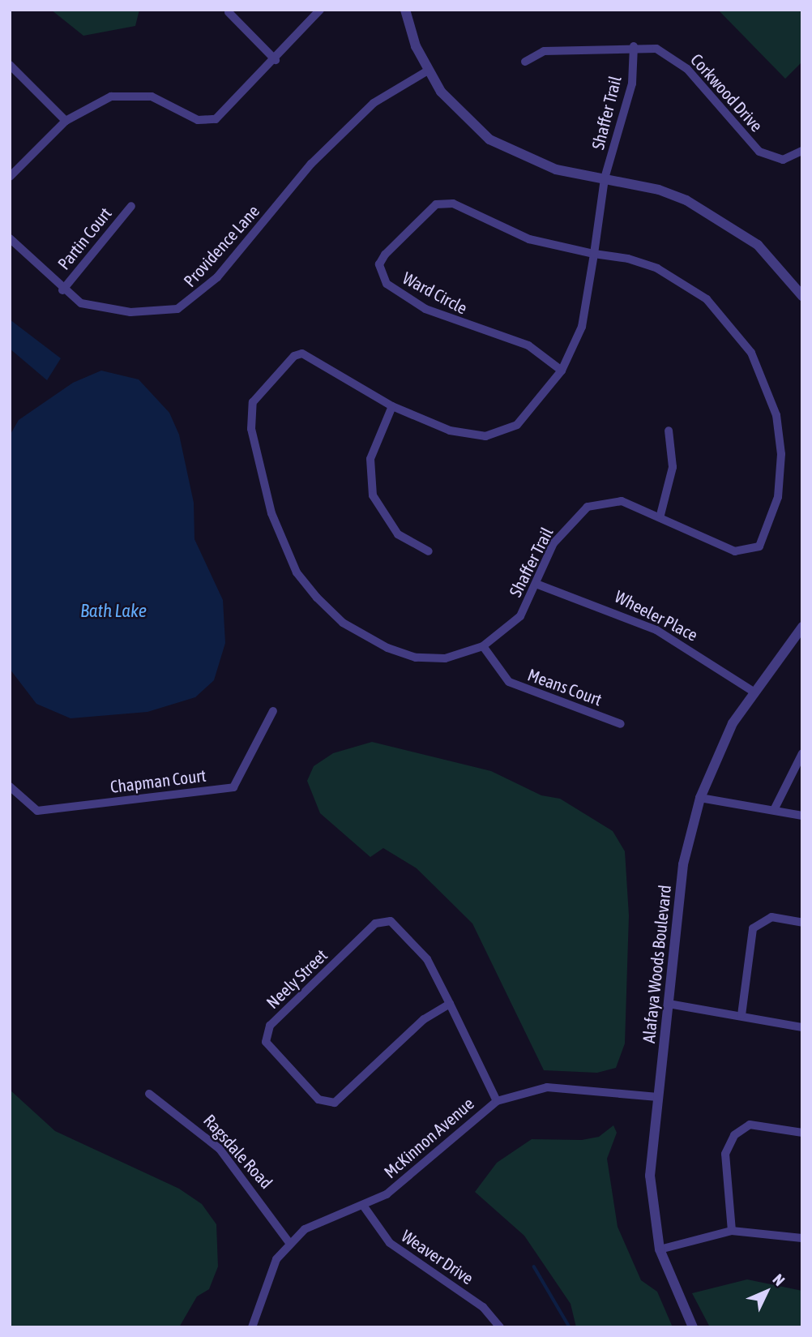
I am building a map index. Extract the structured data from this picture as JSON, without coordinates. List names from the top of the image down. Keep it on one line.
{"streets":{"street":["Corkwood Drive","Shaffer Trail","Partin Court","Providence Lane","Ward Circle","Wheeler Place","Means Court","Chapman Court","Alafaya Woods Boulevard","Neely Street","McKinnon Avenue","Ragsdale Road","Weaver Drive"]},"crossings":[["Corkwood Drive","Shaffer Trail"],["Shaffer Trail","Ward Circle"],["Shaffer Trail","Wheeler Place"],["Shaffer Trail","Means Court"],["Partin Court","Providence Lane"],["Wheeler Place","Alafaya Woods Boulevard"],["Alafaya Woods Boulevard","McKinnon Avenue"],["Neely Street","McKinnon Avenue"],["McKinnon Avenue","Ragsdale Road"],["McKinnon Avenue","Weaver Drive"]],"water":["Bath Lake"],"north":"top right"}
